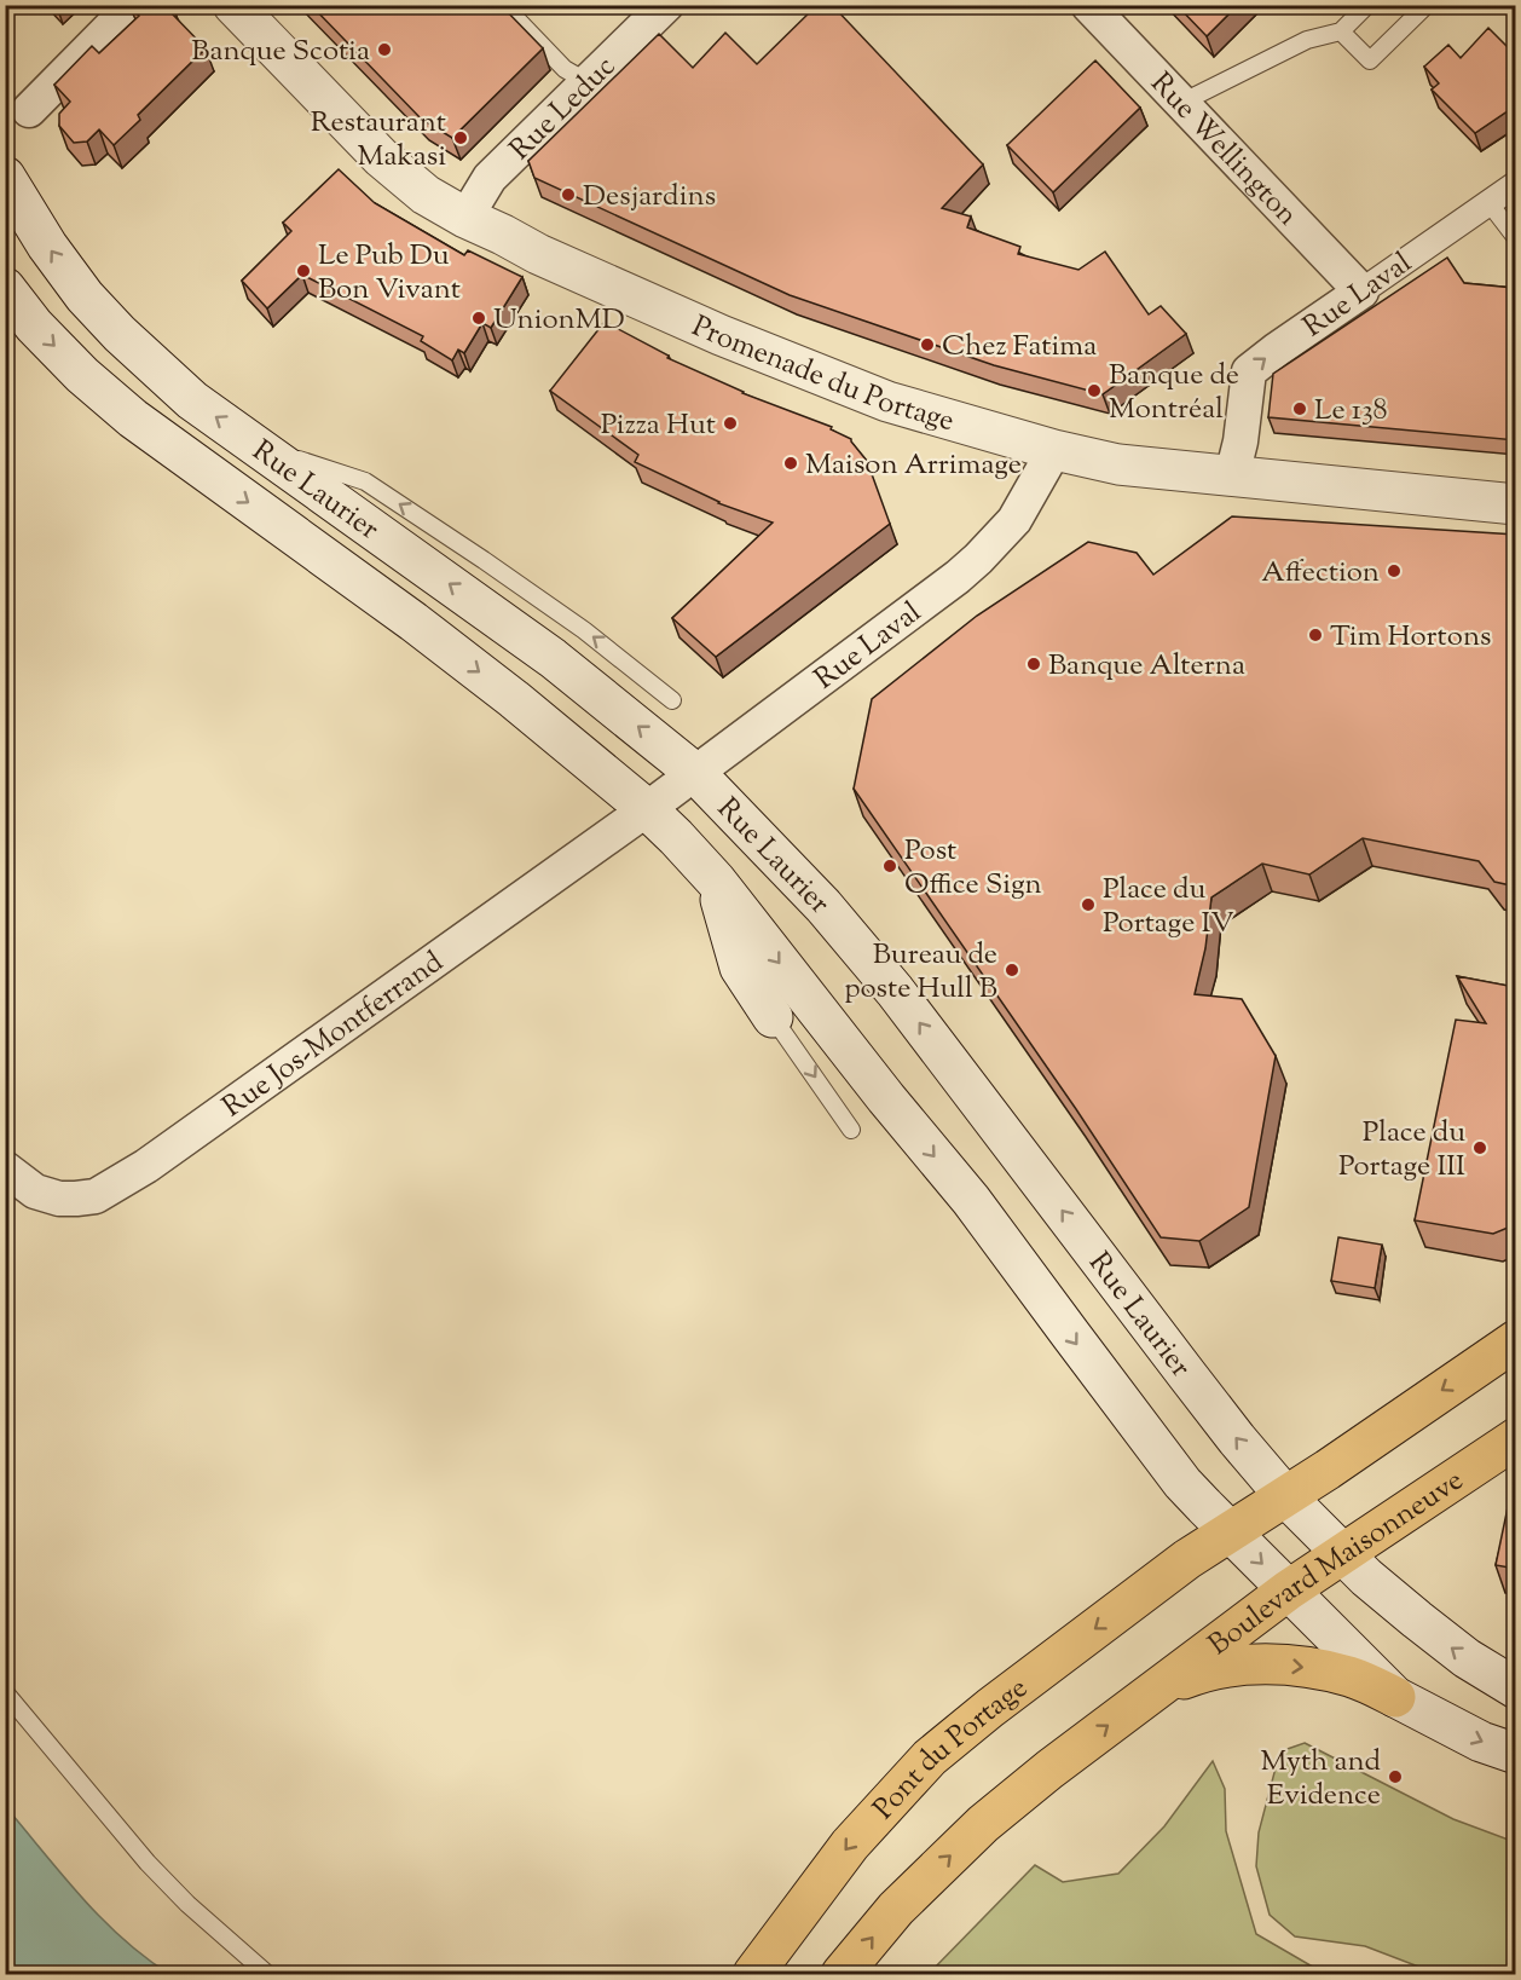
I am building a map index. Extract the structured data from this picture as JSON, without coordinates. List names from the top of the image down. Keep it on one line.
{"streets":{"main road":["Promenade du Portage","Rue Laurier","Boulevard Maisonneuve","Pont du Portage"],"street":["Rue Leduc","Rue Wellington","Rue Laval","Rue Jos-Montferrand"]},"crossings":[["Rue Leduc","Promenade du Portage"],["Rue Wellington","Rue Laval"],["Rue Laval","Promenade du Portage"],["Rue Laval","Rue Laurier"],["Rue Laval","Rue Jos-Montferrand"],["Rue Laurier","Rue Jos-Montferrand"],["Rue Laurier","Boulevard Maisonneuve"],["Rue Laurier","Pont du Portage"]],"one_way":["Boulevard Maisonneuve","Pont du Portage"],"places":["Banque Scotia","Restaurant Makasi","Desjardins","Le Pub Du Bon Vivant","UnionMD","Chez Fatima","Banque de Montréal","Le 138","Pizza Hut","Maison Arrimage","Affection","Tim Hortons","Banque Alterna","Post Office Sign","Place du Portage IV","Bureau de poste Hull B","Place du Portage III","Myth and Evidence"]}
